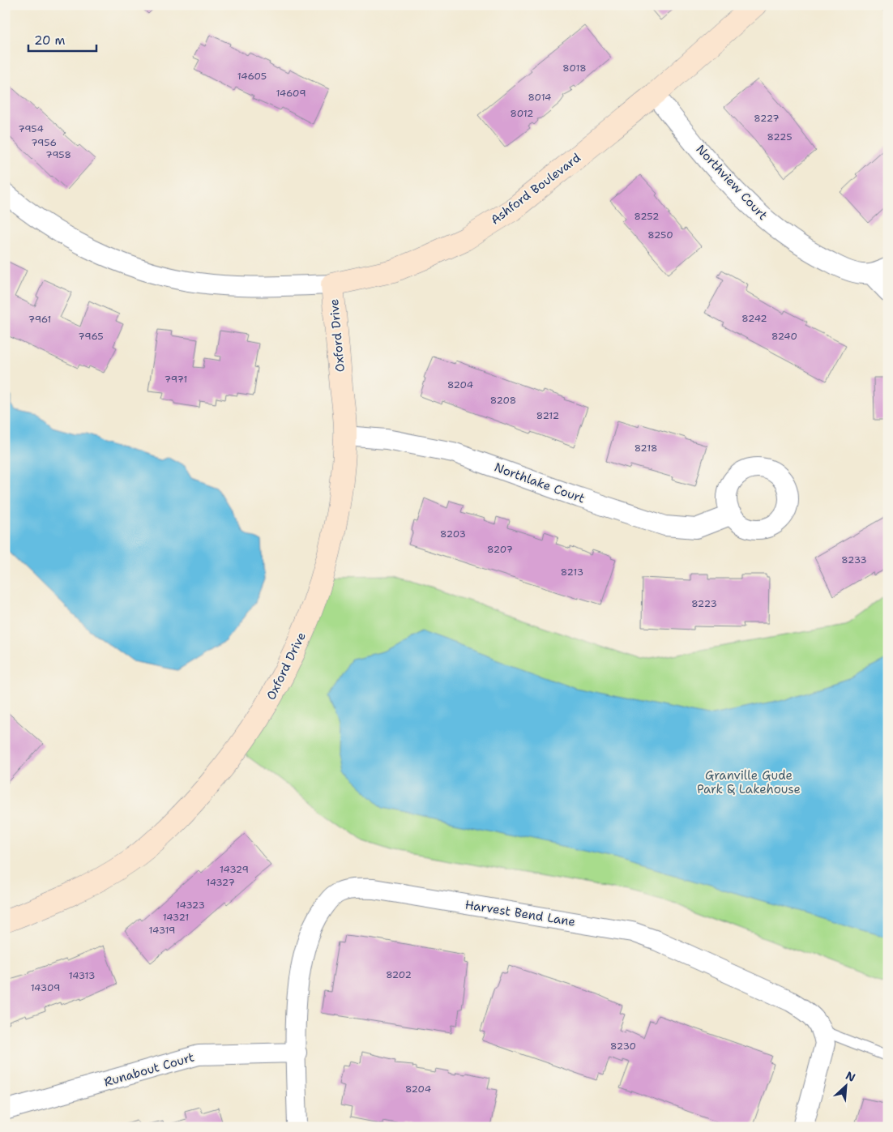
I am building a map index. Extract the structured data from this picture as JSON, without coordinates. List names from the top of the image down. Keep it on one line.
{"streets":{"street":["Northview Court","Ashford Boulevard","Oxford Drive","Northlake Court","Harvest Bend Lane","Runabout Court"]},"crossings":[["Northview Court","Ashford Boulevard"],["Ashford Boulevard","Oxford Drive"],["Oxford Drive","Northlake Court"],["Harvest Bend Lane","Runabout Court"]],"parks":["Granville Gude Park & Lakehouse"],"house_numbers":["8018","14605","14609","8014","8012","8227","7954","8225","7956","7958","8252","8250","8242","7961","7965","8240","7971","8204","8208","8212","8218","8203","8207","8233","8213","8223","14329","14327","14323","14321","14319","8202","14313","14309","8230","8204"],"scale_bar":"20 m","north":"top right"}
